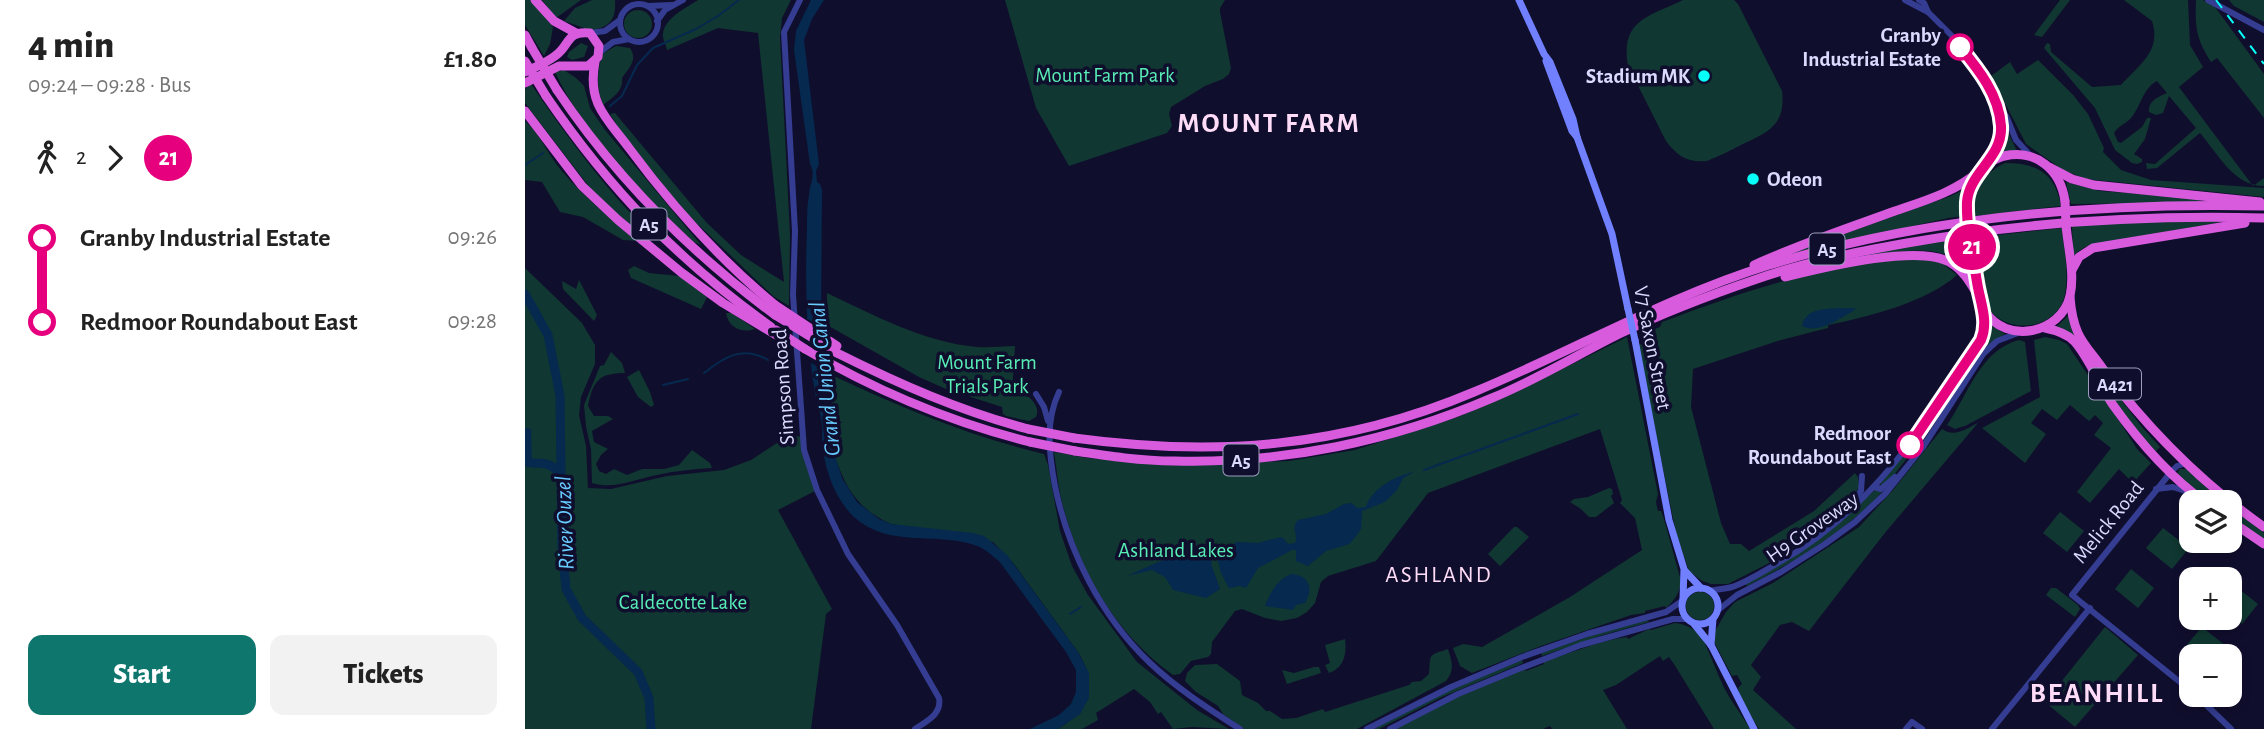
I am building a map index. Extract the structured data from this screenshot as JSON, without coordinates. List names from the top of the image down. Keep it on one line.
{"streets":{"highway":["A5","A421"],"main road":["V7 Saxon Street"],"street":["Simpson Road","Melick Road","H9 Groveway"]},"crossings":[["V7 Saxon Street","H9 Groveway"],["A421","Melick Road"],["A421","H9 Groveway"]],"districts":["MOUNT FARM","ASHLAND","BEANHILL"],"water":["Grand Union Canal","River Ouzel"],"parks":["Mount Farm Park","Mount Farm Trials Park","Ashland Lakes","Caldecotte Lake"],"places":["Granby Industrial Estate","Stadium MK","Odeon","Redmoor Roundabout East"],"lines":["bus line 21"],"page":{"heading":["4 min","09:24 – 09:28 · Bus","£1.80"],"on_map":"21","legs":["2","21"],"list":[{"name":"Granby Industrial Estate","value":"09:26"},{"name":"Redmoor Roundabout East","value":"09:28"}],"map_buttons":["+","−"],"buttons":["Start","Tickets"]}}
